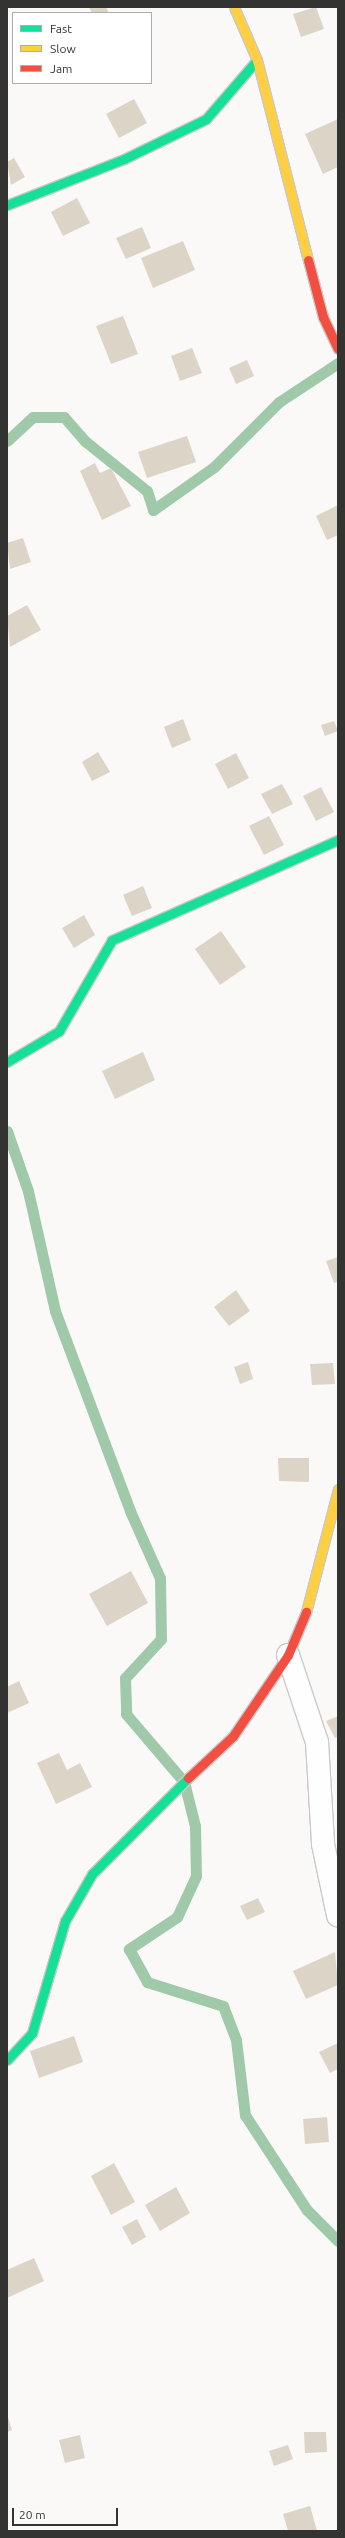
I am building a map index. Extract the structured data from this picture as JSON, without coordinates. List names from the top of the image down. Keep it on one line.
{"legend":["Fast","Slow","Jam"],"scale_bar":"20 m"}
